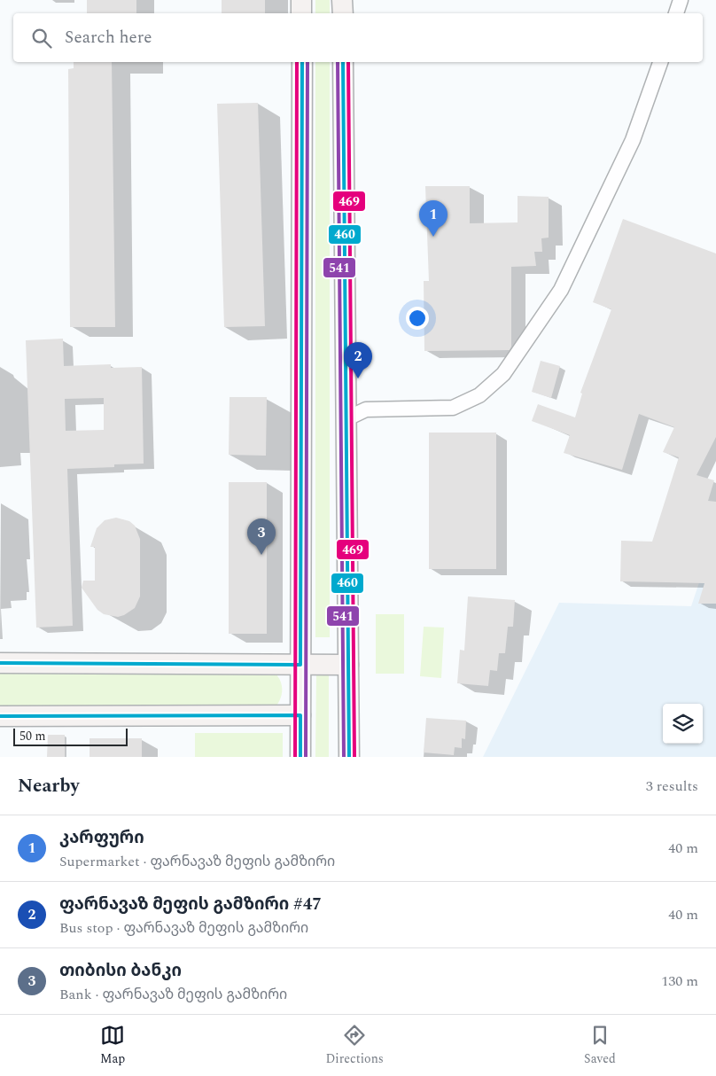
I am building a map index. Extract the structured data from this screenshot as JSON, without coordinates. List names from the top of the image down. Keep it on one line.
{"lines":["transit line 460","transit line 541","transit line 469"],"scale_bar":"50 m","page":{"search":"Search here","pins":["1","2","3"],"scale":"50 m","heading":["Nearby","3 results"],"list":[{"mark":"1","name":"კარფური","note":"Supermarket · ფარნავაზ მეფის გამზირი","value":"40 m"},{"mark":"2","name":"ფარნავაზ მეფის გამზირი #47","note":"Bus stop · ფარნავაზ მეფის გამზირი","value":"40 m"},{"mark":"3","name":"თიბისი ბანკი","note":"Bank · ფარნავაზ მეფის გამზირი","value":"130 m"}],"nav":["Map","Directions","Saved"]}}
